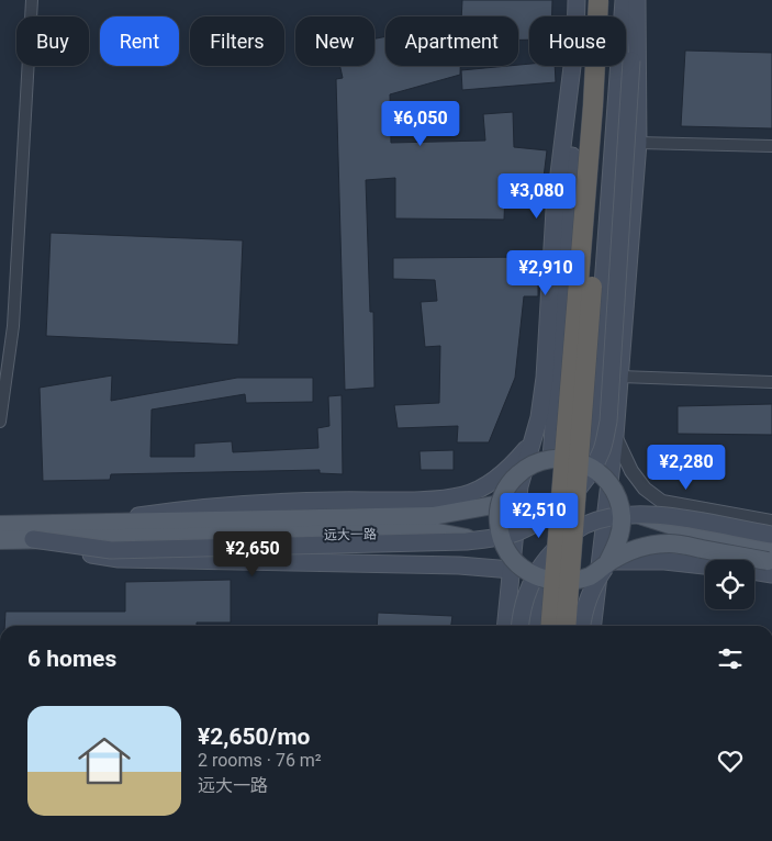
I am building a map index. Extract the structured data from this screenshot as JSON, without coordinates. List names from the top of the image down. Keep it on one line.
{"streets":{"main road":["远大一路"]},"page":{"chip":["Buy","Rent","Filters","New","Apartment","House"],"price":["¥6,050","¥3,080","¥2,910","¥2,280","¥2,510","¥2,650"],"heading":"6 homes","list":[{"name":"¥2,650/mo","note":"2 rooms · 76 m² · 远大一路"}]}}
